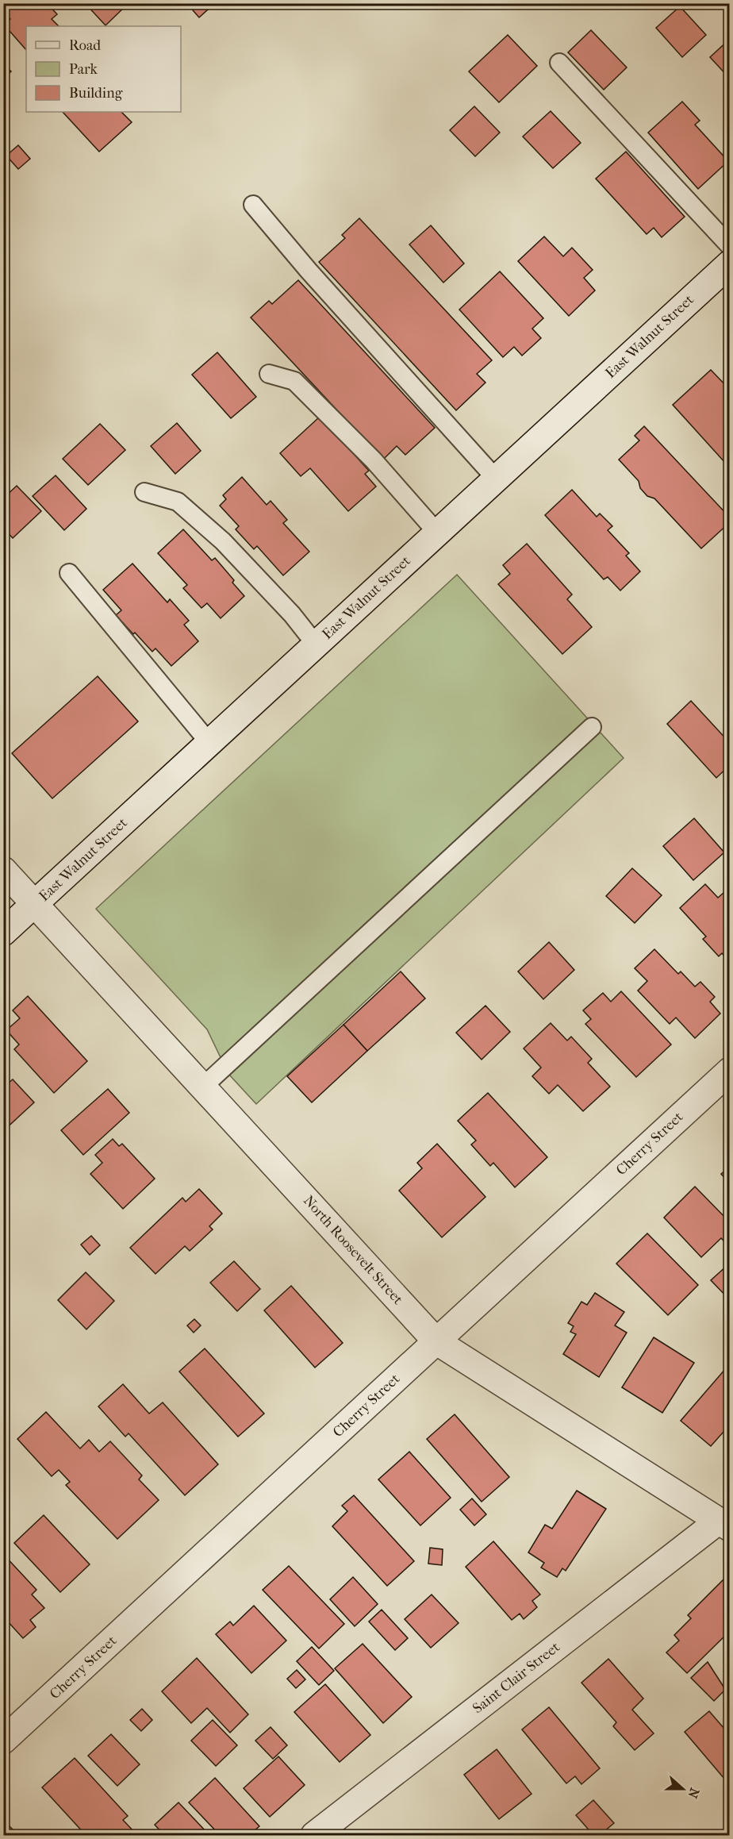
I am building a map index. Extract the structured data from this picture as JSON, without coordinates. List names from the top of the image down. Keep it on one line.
{"streets":{"street":["East Walnut Street","Cherry Street","North Roosevelt Street","Saint Clair Street"]},"crossings":[["East Walnut Street","North Roosevelt Street"],["Cherry Street","North Roosevelt Street"],["North Roosevelt Street","Saint Clair Street"]],"legend":["Road","Park","Building"],"north":"right"}
